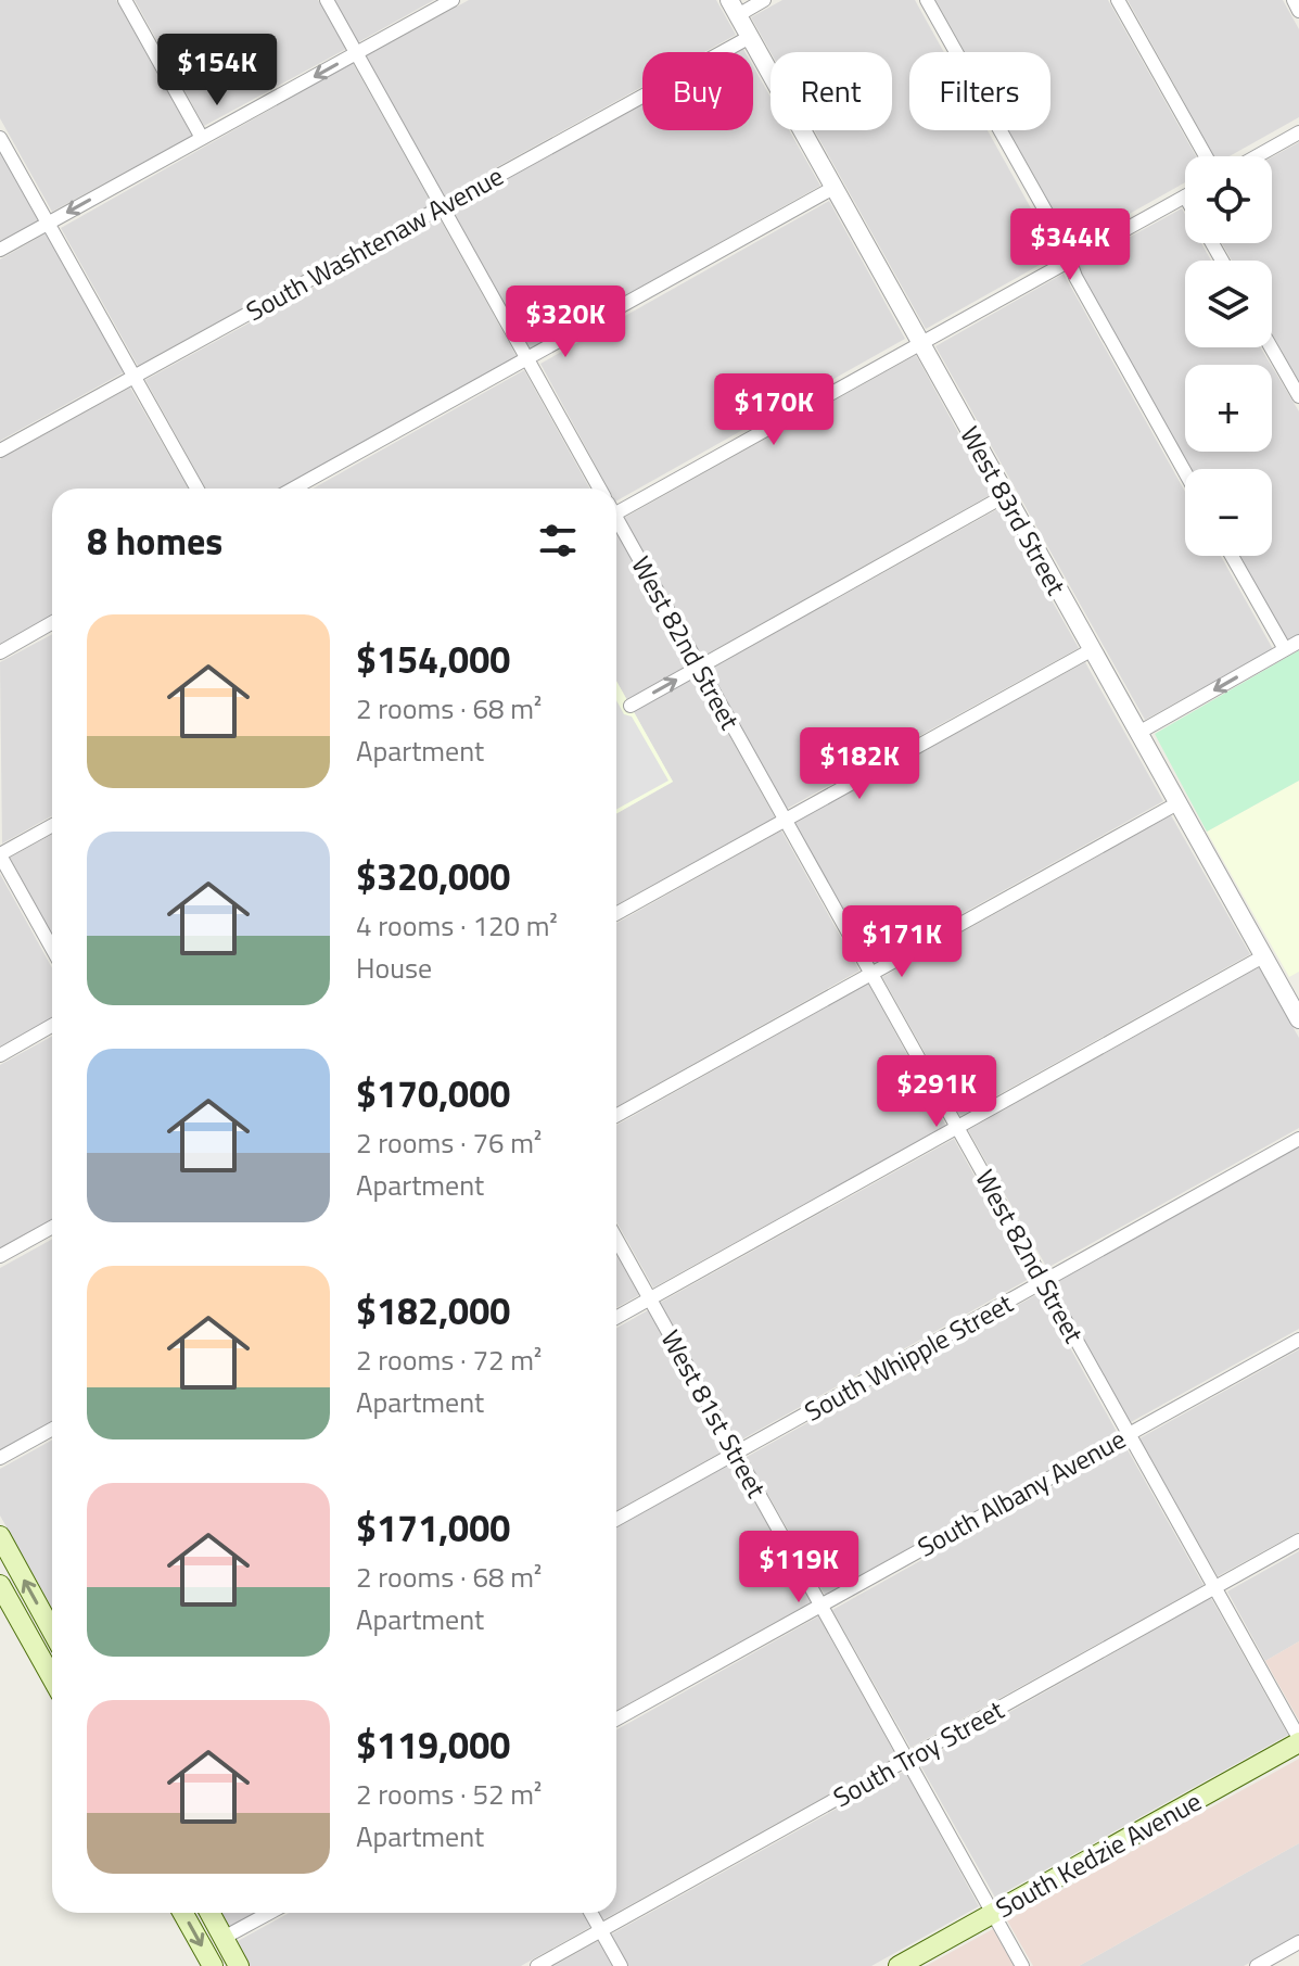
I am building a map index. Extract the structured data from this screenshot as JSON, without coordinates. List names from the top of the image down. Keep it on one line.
{"streets":{"main road":["South Kedzie Avenue"],"street":["South Washtenaw Avenue","West 83rd Street","West 82nd Street","South Whipple Street","West 81st Street","South Albany Avenue","South Troy Street"]},"crossings":[["South Washtenaw Avenue","West 83rd Street"],["South Washtenaw Avenue","West 82nd Street"],["West 82nd Street","South Whipple Street"],["West 82nd Street","South Albany Avenue"],["West 82nd Street","South Troy Street"],["West 82nd Street","South Kedzie Avenue"],["South Whipple Street","West 81st Street"],["West 81st Street","South Albany Avenue"],["West 81st Street","South Troy Street"],["West 81st Street","South Kedzie Avenue"]],"page":{"price":["$154K","$344K","$320K","$170K","$182K","$171K","$291K","$119K"],"chip":["Buy","Rent","Filters"],"map_buttons":["+","−"],"heading":"8 homes","list":[{"name":"$154,000","note":"2 rooms · 68 m² · Apartment"},{"name":"$320,000","note":"4 rooms · 120 m² · House"},{"name":"$170,000","note":"2 rooms · 76 m² · Apartment"},{"name":"$182,000","note":"2 rooms · 72 m² · Apartment"},{"name":"$171,000","note":"2 rooms · 68 m² · Apartment"},{"name":"$119,000","note":"2 rooms · 52 m² · Apartment"}]}}
